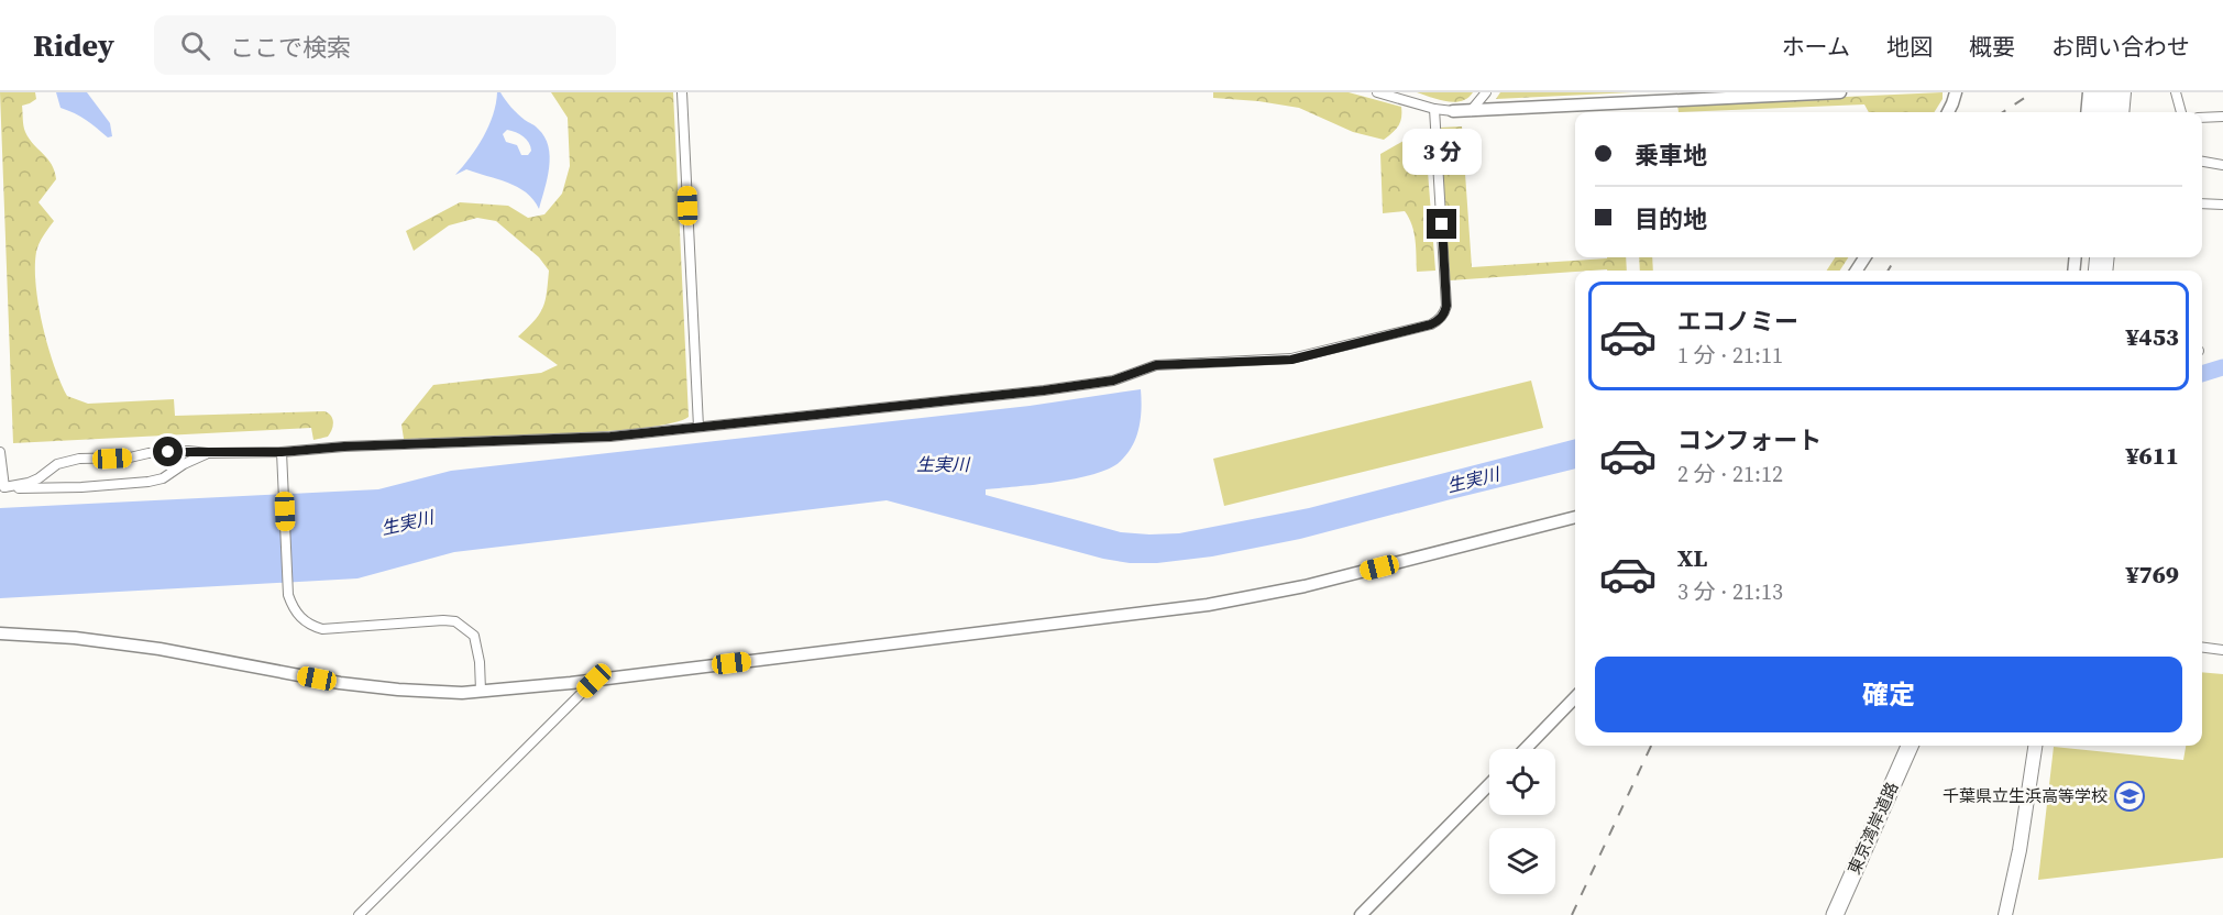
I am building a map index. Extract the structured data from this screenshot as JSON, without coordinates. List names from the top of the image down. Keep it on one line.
{"streets":{"highway":["東京湾岸道路"]},"water":["生実川"],"places":{"school or university":["千葉県立生浜高等学校"]},"page":{"header":"Ridey","search":"ここで検索","nav":["ホーム","地図","概要","お問い合わせ"],"banner":["乗車地","目的地"],"bubble":"3 分","list":[{"name":"エコノミー","note":"1 分 · 21:11","value":"¥453"},{"name":"コンフォート","note":"2 分 · 21:12","value":"¥611"},{"name":"XL","note":"3 分 · 21:13","value":"¥769"}],"buttons":"確定"}}
